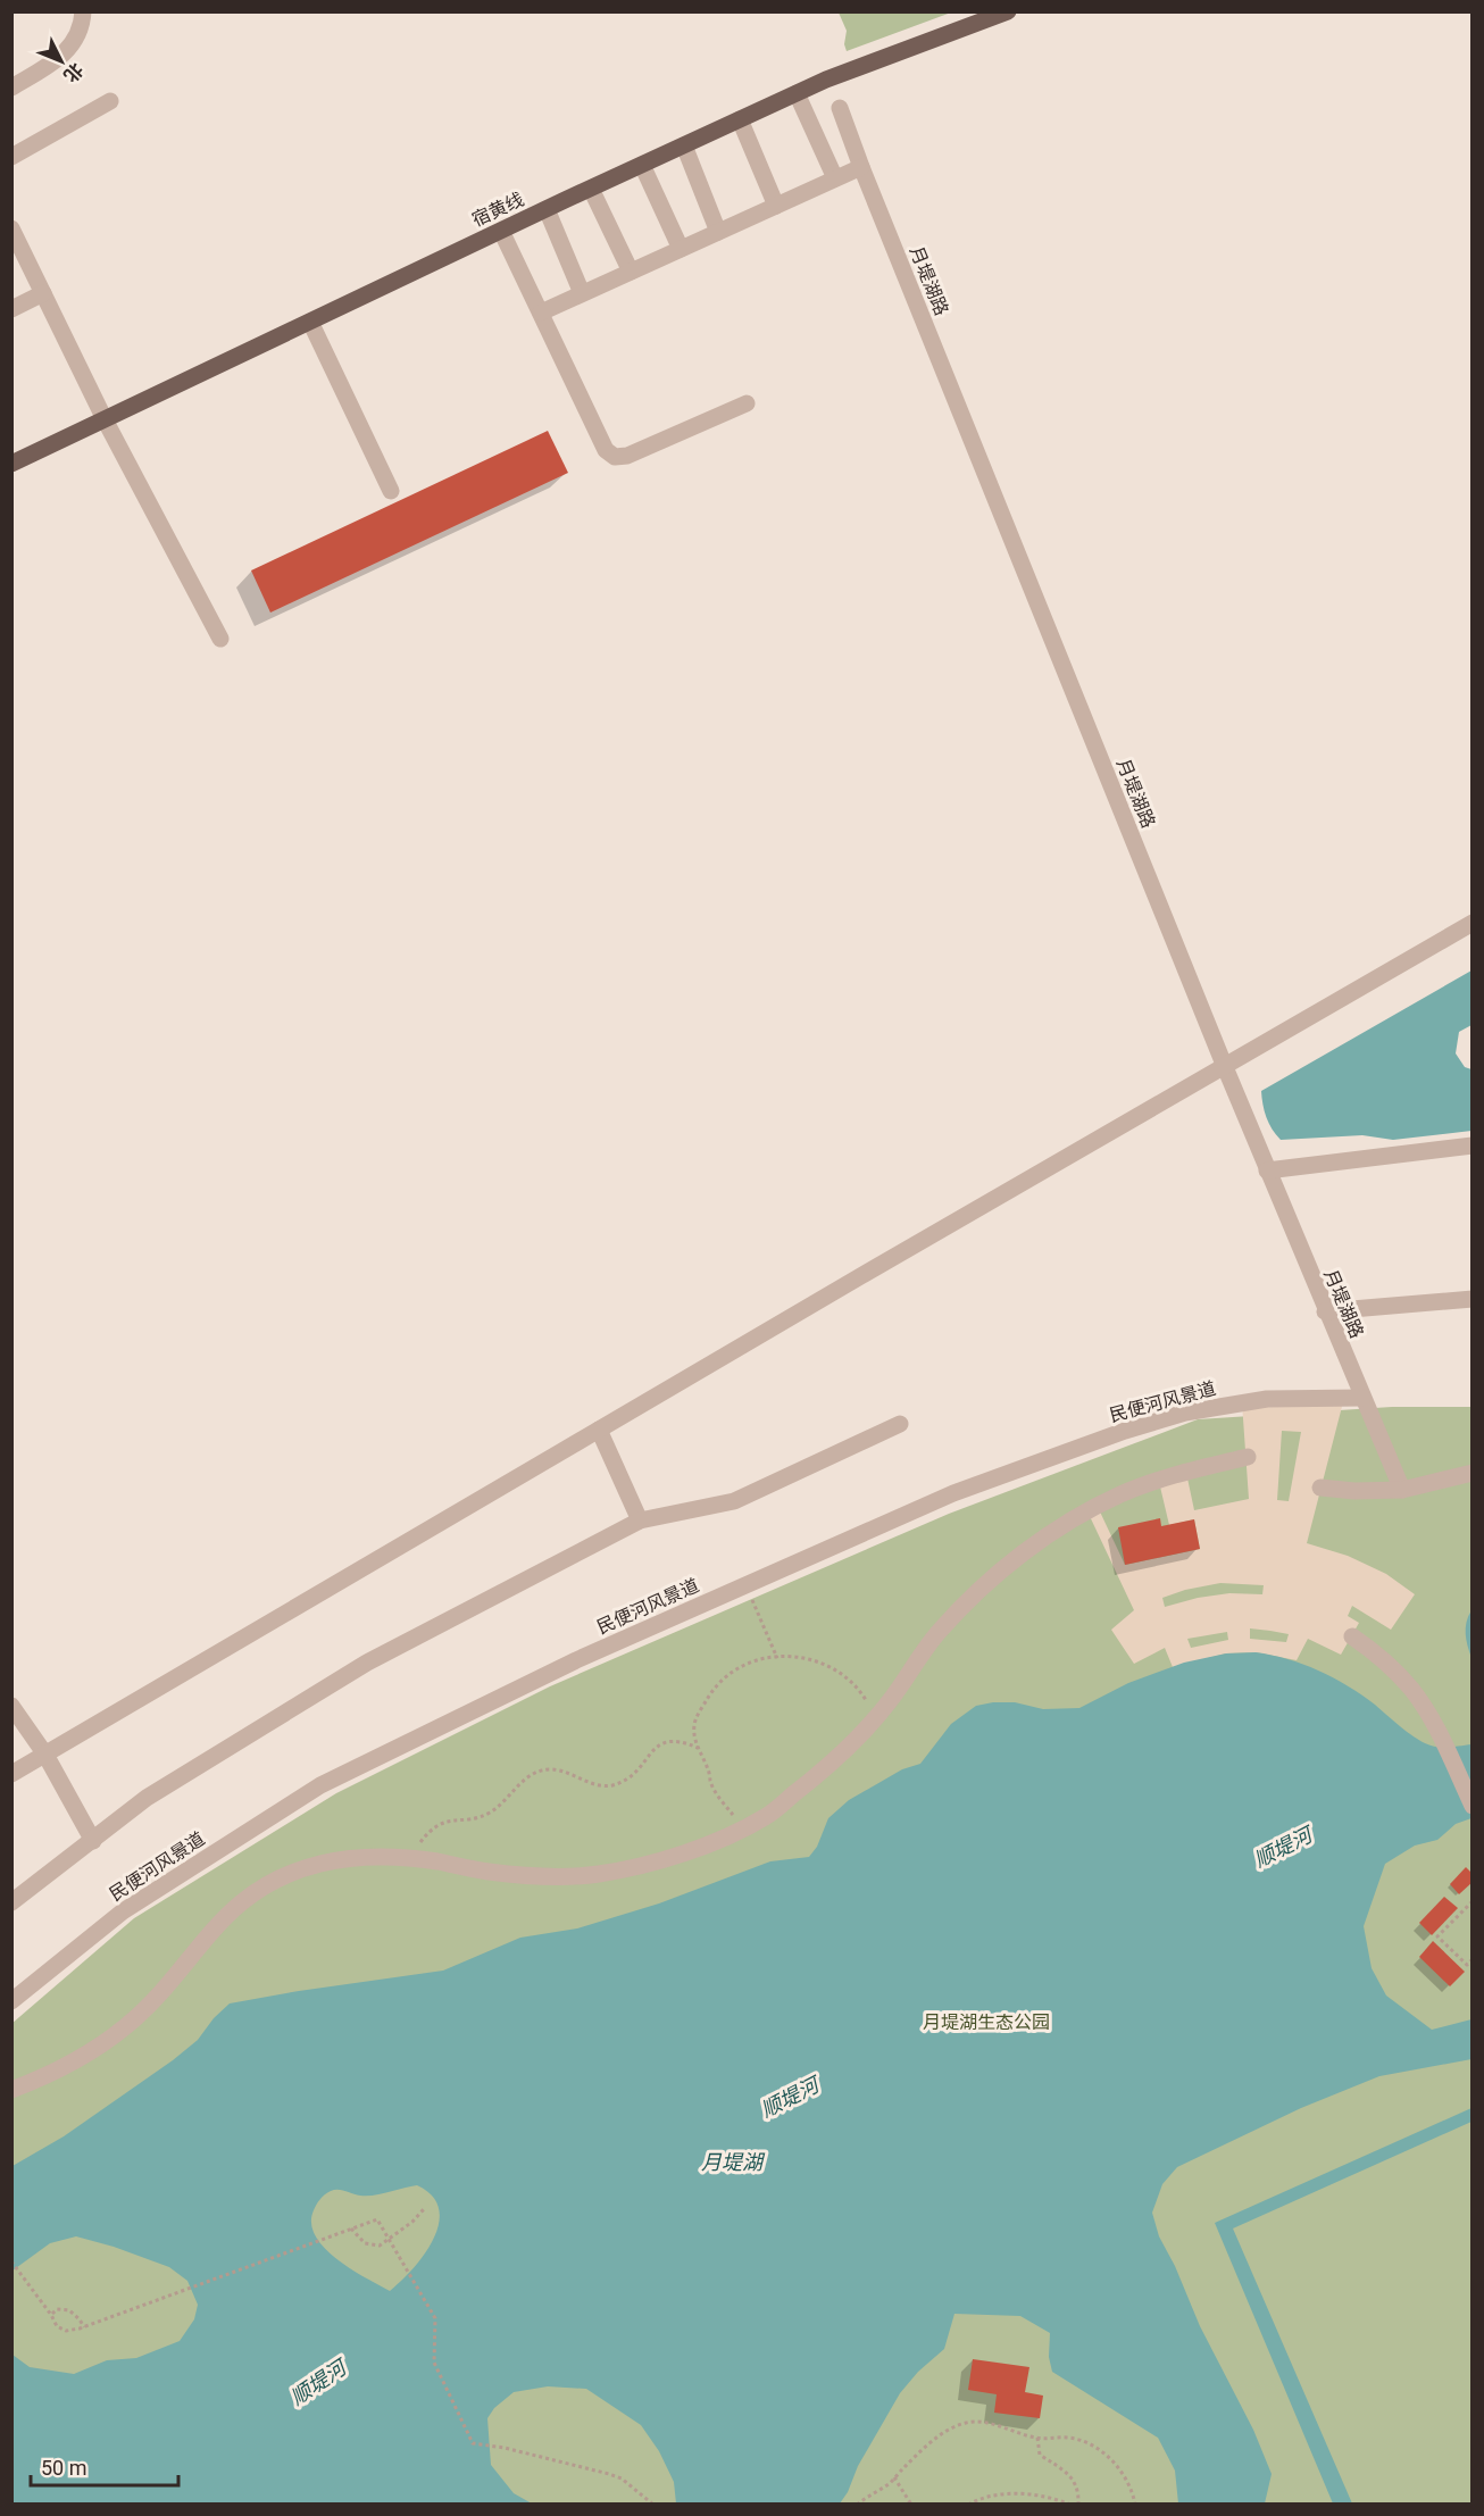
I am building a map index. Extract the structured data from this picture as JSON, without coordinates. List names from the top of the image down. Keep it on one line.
{"streets":{"main road":["宿黄线"],"street":["月堤湖路","民便河风景道"]},"crossings":[["月堤湖路","民便河风景道"]],"water":["顺堤河","月堤湖"],"parks":["月堤湖生态公园"],"scale_bar":"50 m","north":"bottom right"}
